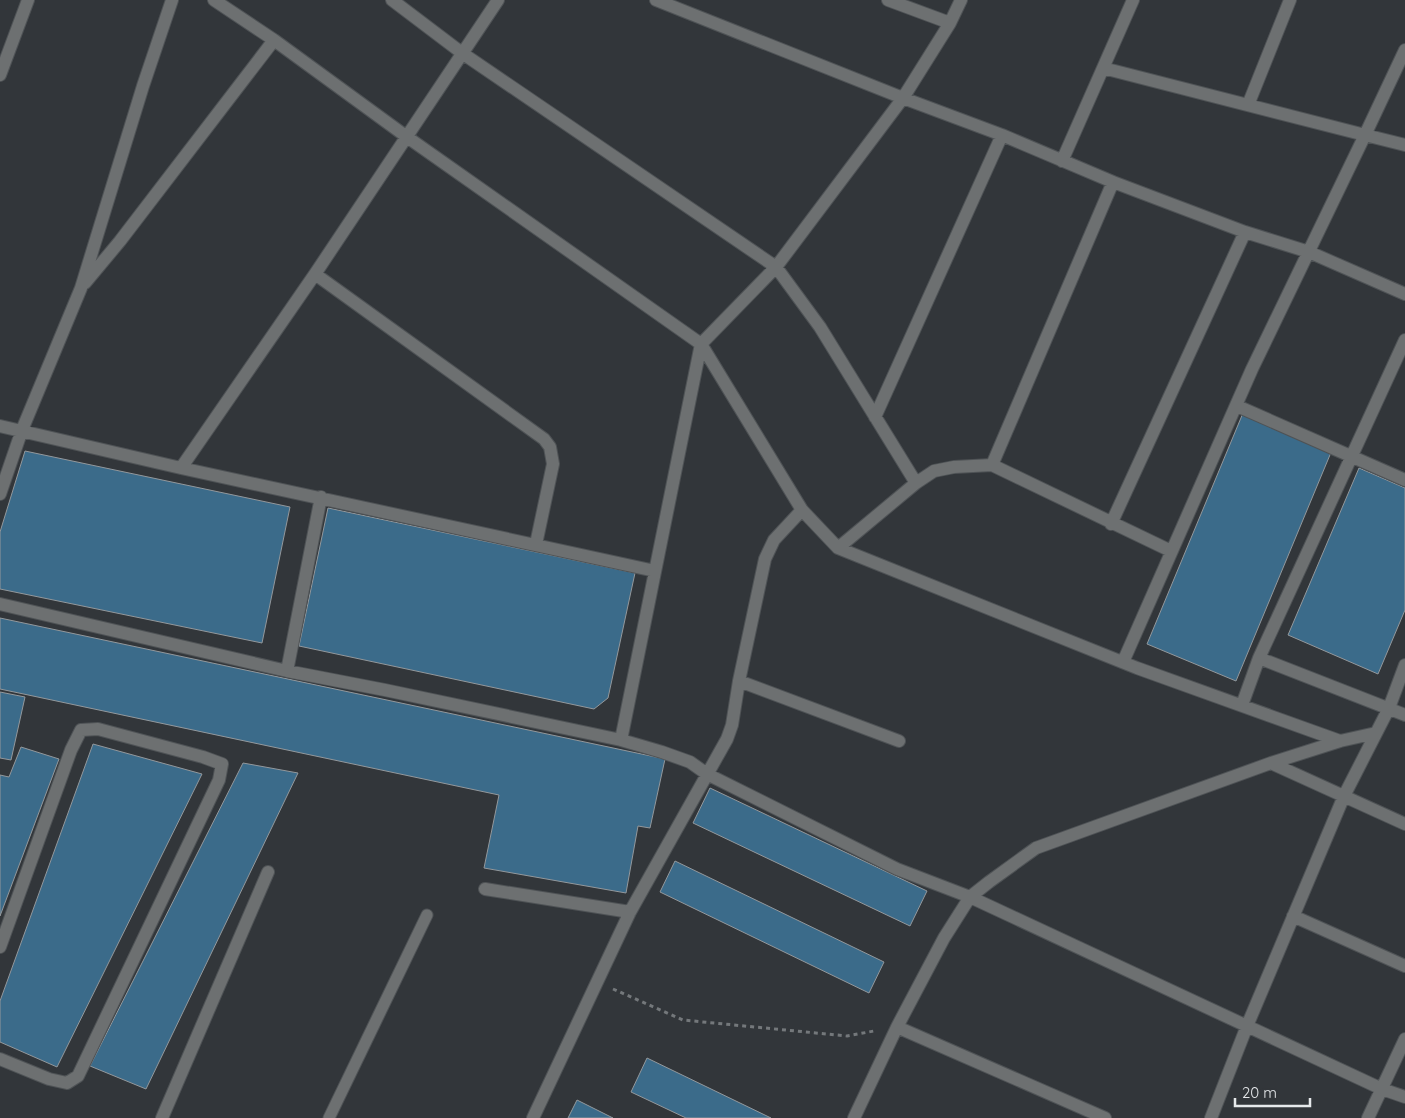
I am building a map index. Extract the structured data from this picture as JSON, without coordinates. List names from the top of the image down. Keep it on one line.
{"scale_bar":"20 m"}
